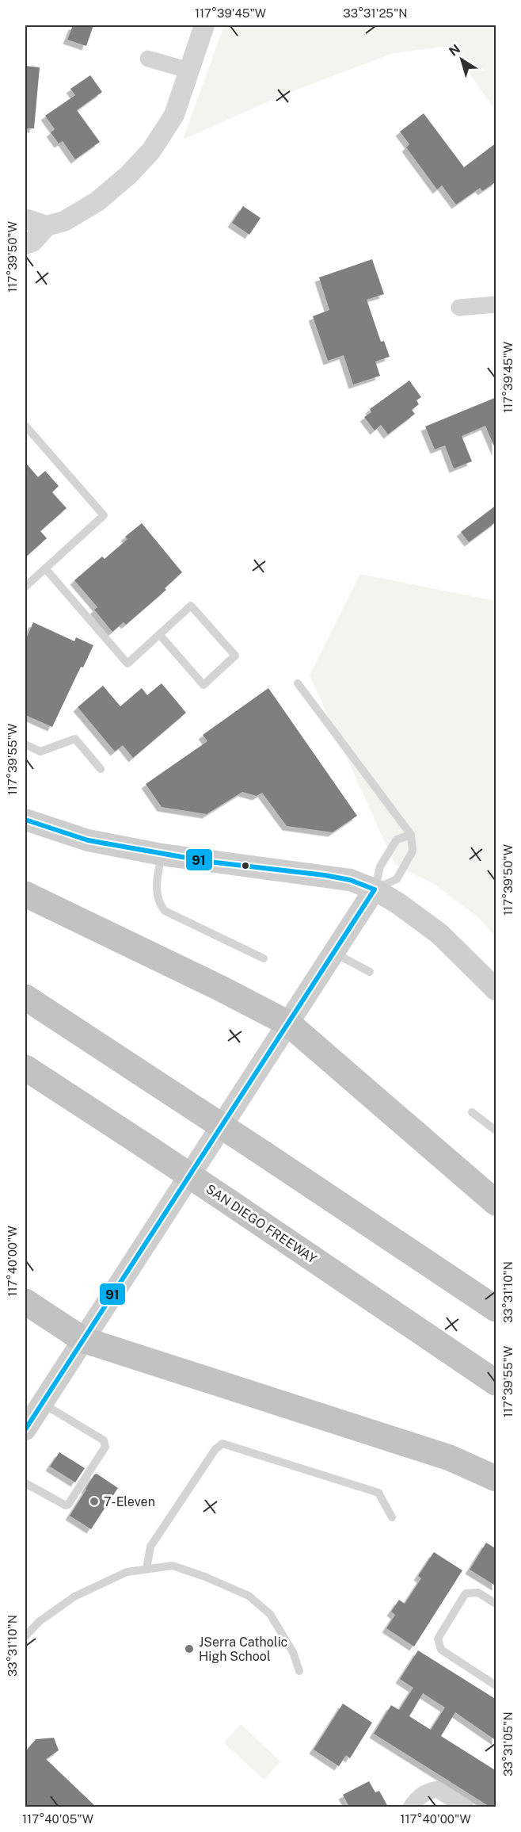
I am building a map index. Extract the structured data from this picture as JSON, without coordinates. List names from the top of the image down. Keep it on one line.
{"streets":{"highway":["SAN DIEGO FREEWAY"]},"places":["7-Eleven","JSerra Catholic High School"],"lines":["transit line 91"],"north":"top left","coordinates":["117°39'45\"W","33°31'25\"N","117°39'50\"W","117°39'55\"W","117°40'00\"W","33°31'10\"N","33°31'05\"N","117°40'05\"W"]}
